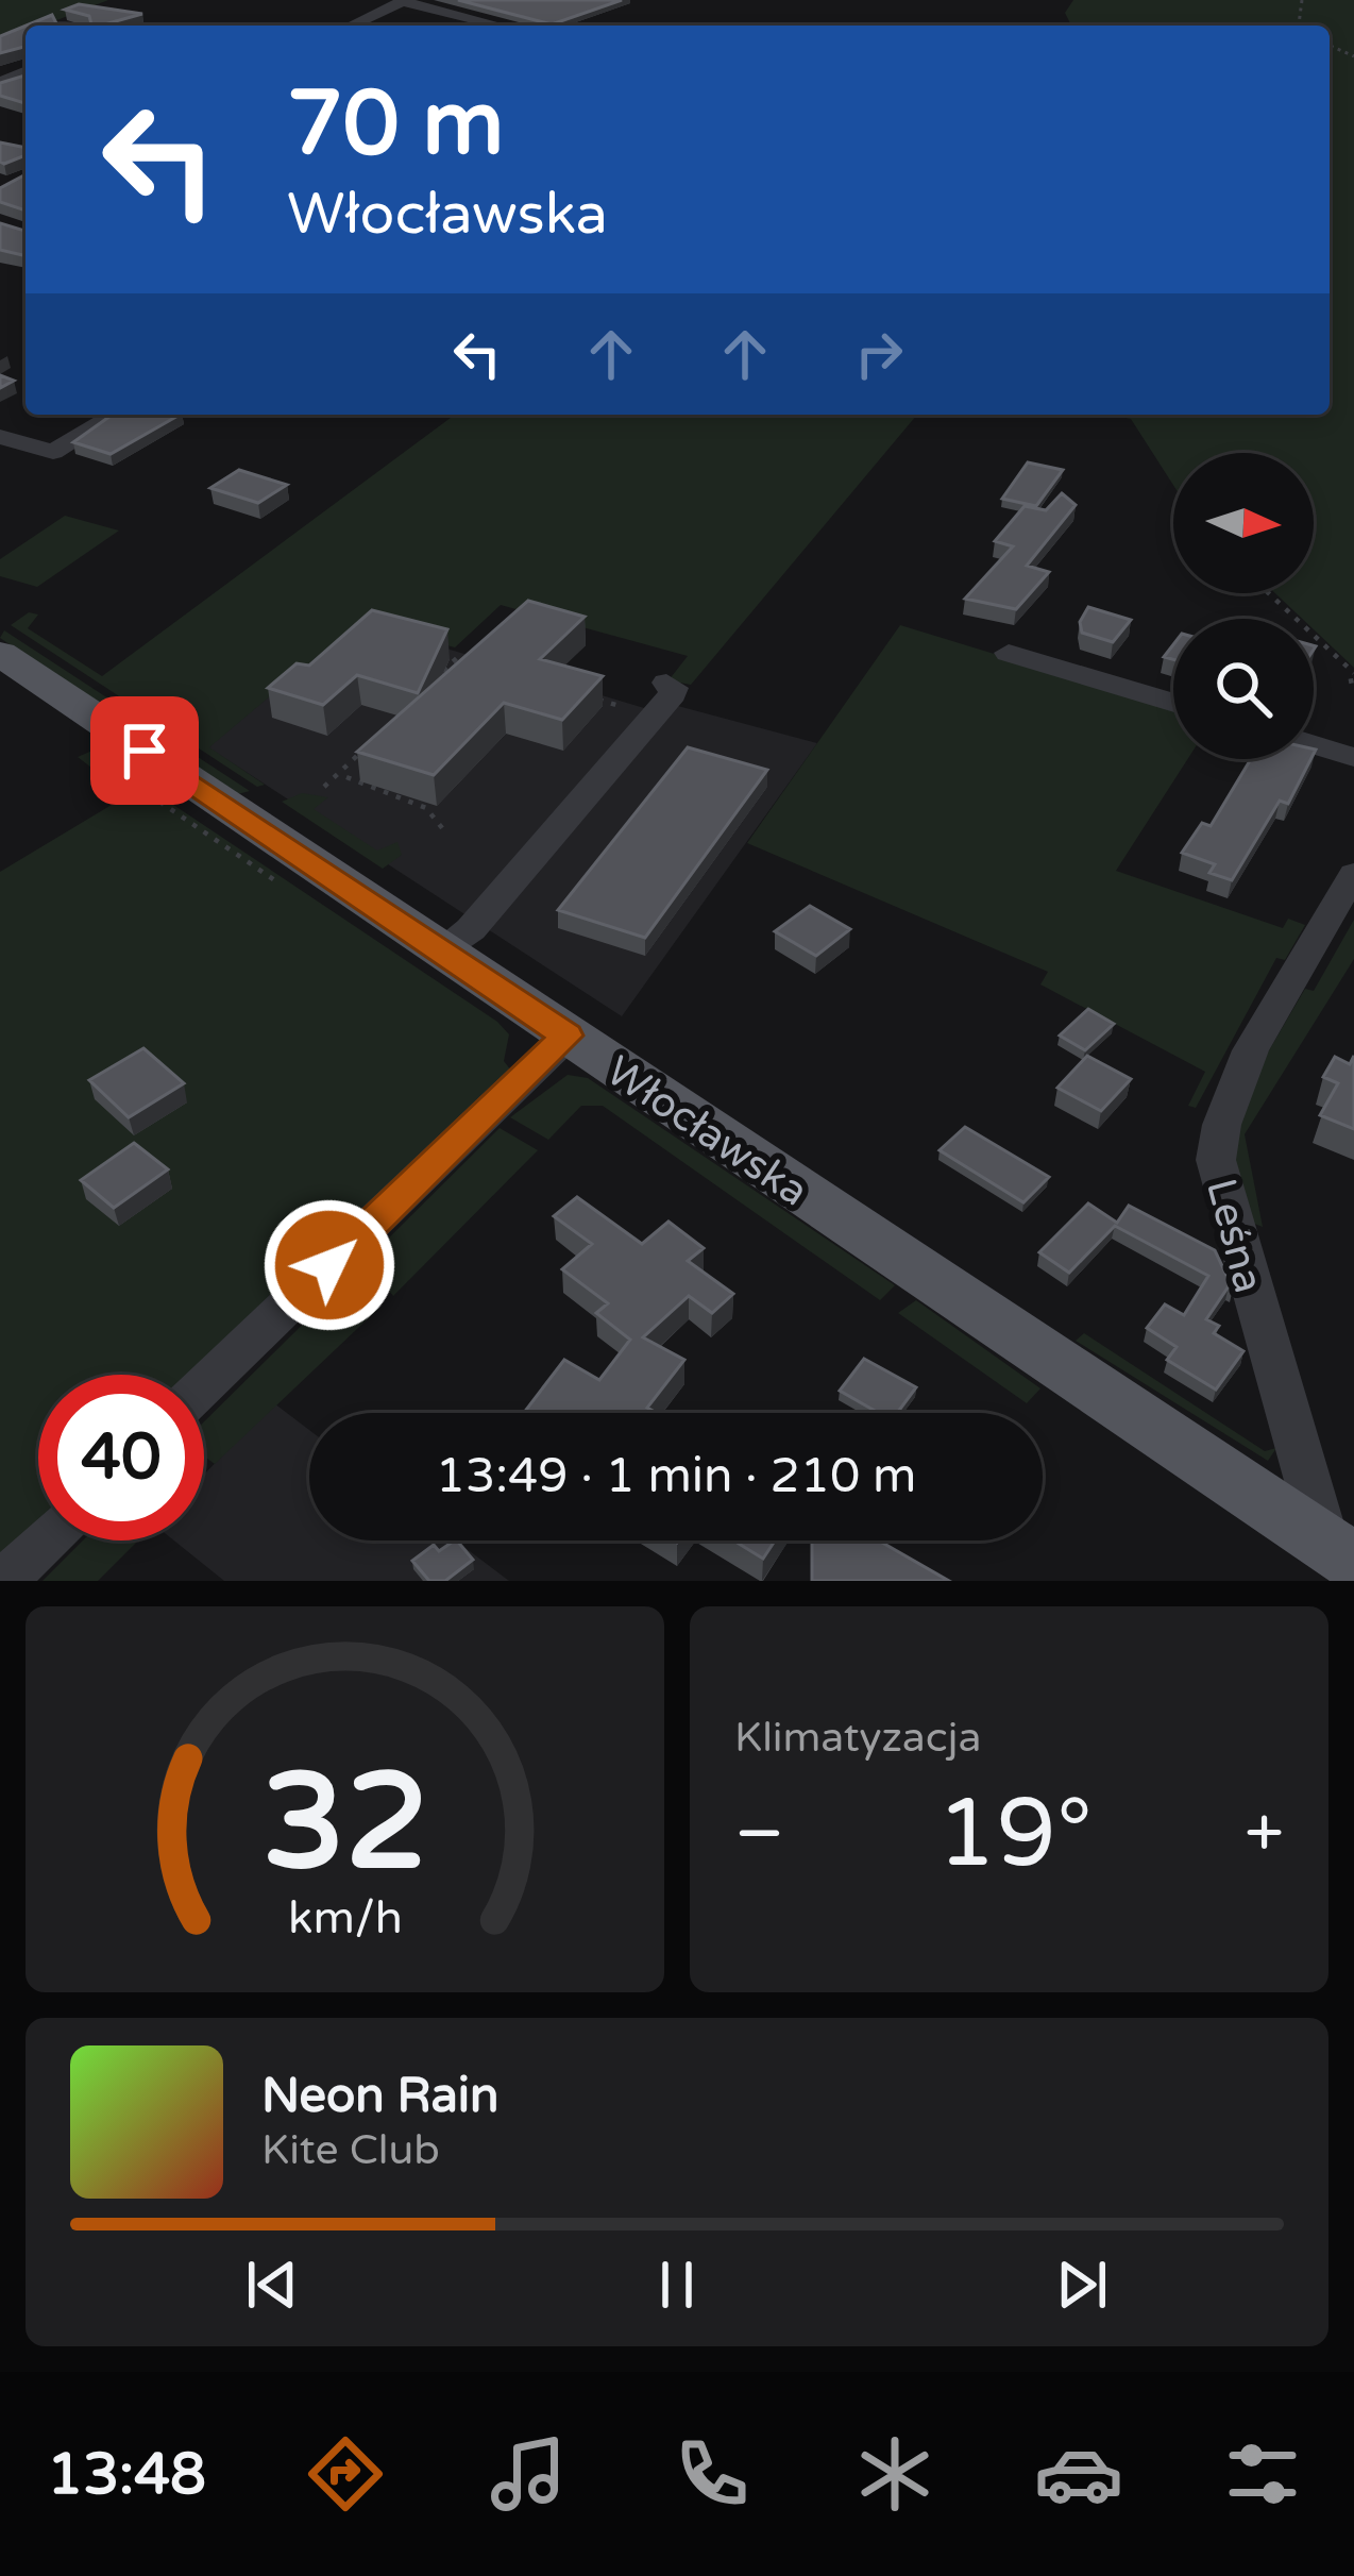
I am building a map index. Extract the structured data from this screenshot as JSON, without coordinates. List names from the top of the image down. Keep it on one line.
{"streets":{"main road":["Włocławska"],"street":["Leśna"]},"crossings":[["Włocławska","Leśna"]],"north":"right","page":{"turn":["70 m","Włocławska"],"limit":"40","trip":"13:49 · 1 min · 210 m","tile":"Klimatyzacja","heat":["−","19°","+"],"song":["Neon Rain","Kite Club"],"tabs":"13:48","gauge":["32","km/h"]}}
